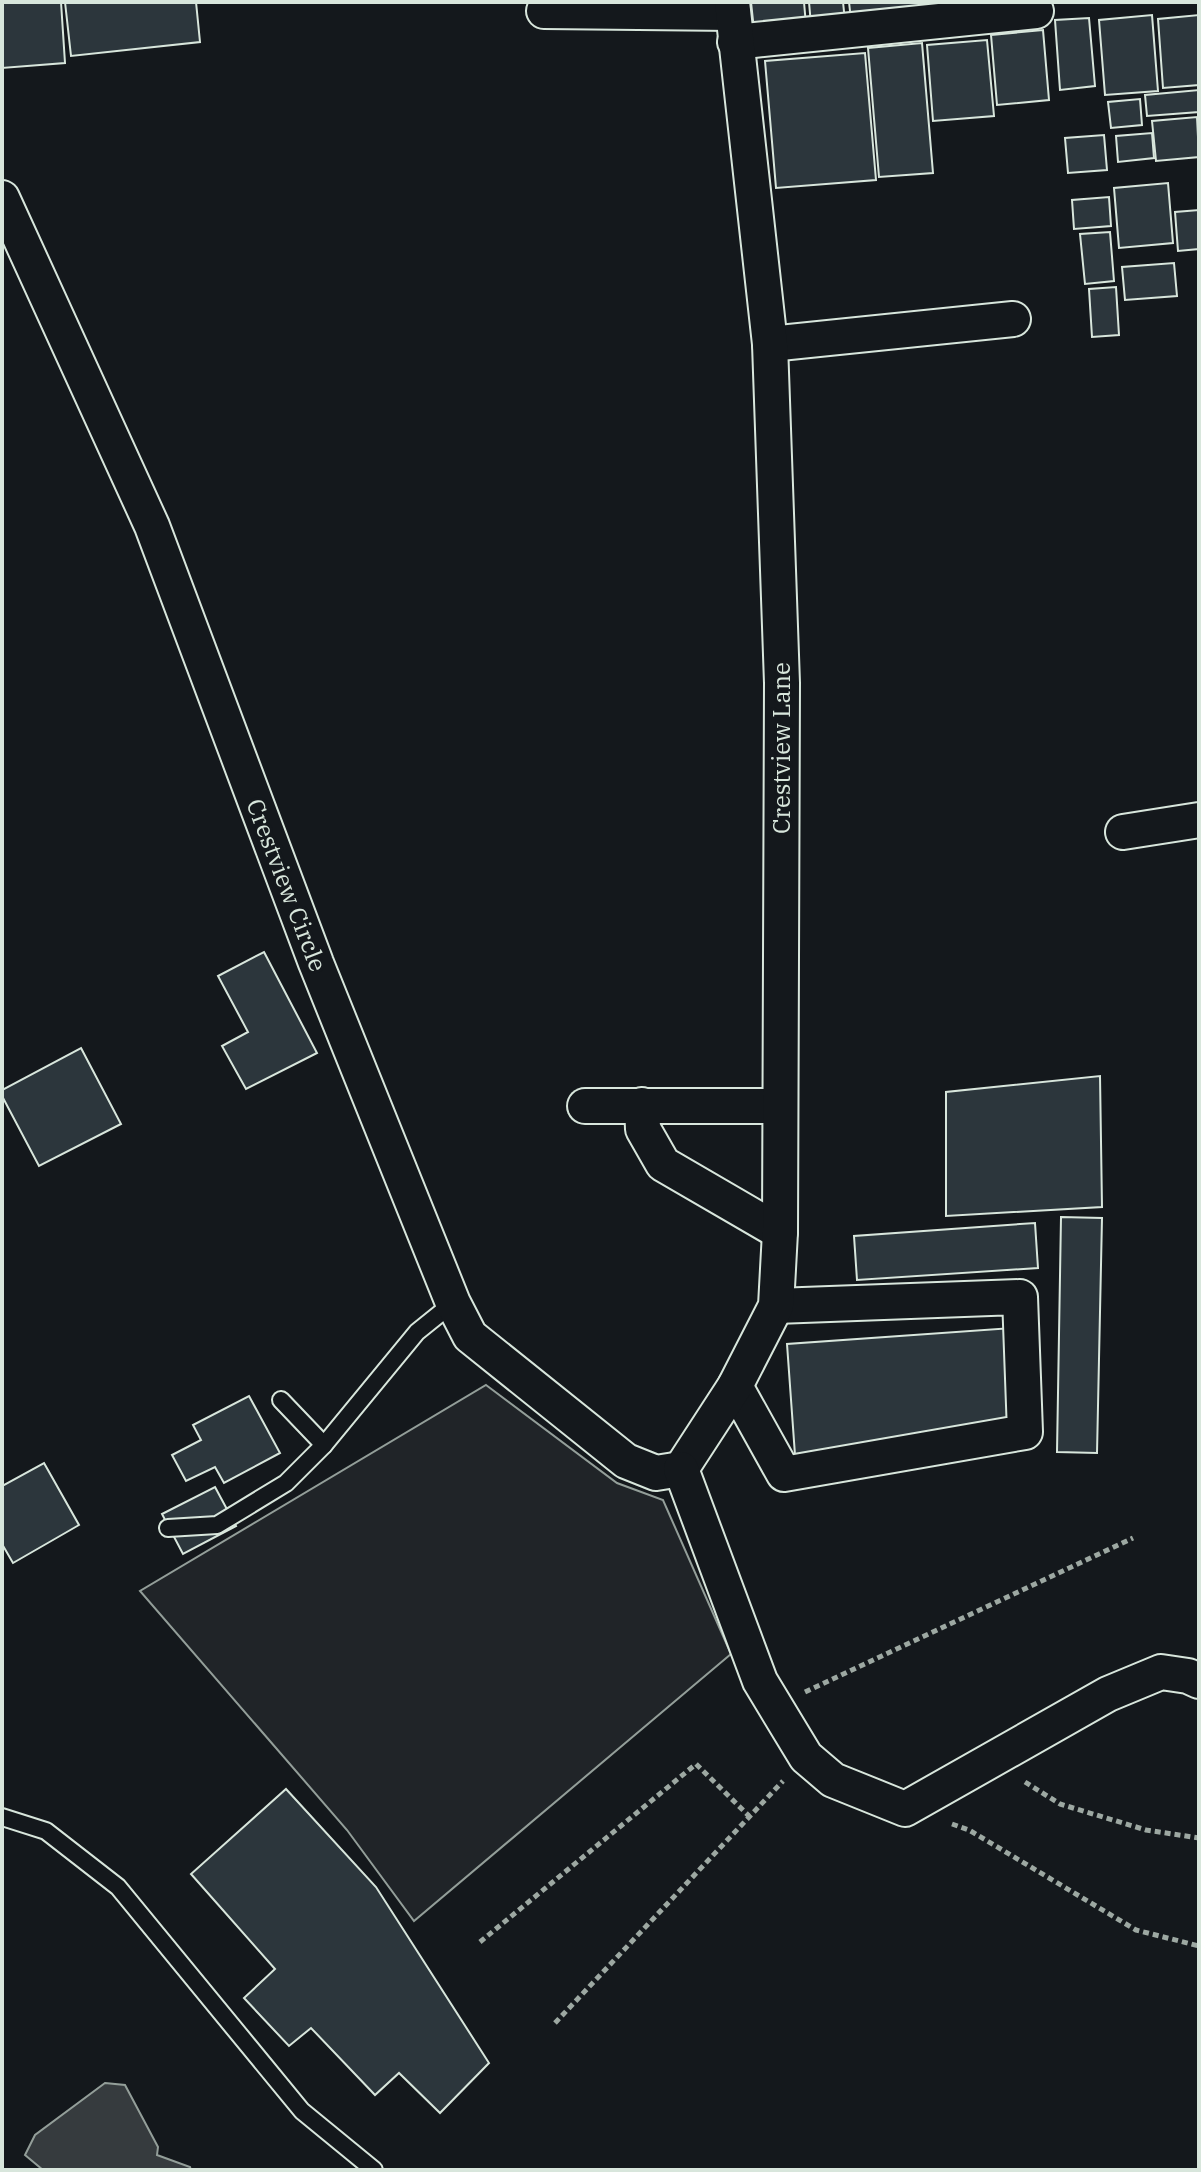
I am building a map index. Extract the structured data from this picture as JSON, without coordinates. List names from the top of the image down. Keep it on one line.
{"streets":{"street":["Crestview Lane","Crestview Circle"]},"crossings":[["Crestview Lane","Crestview Circle"]]}
